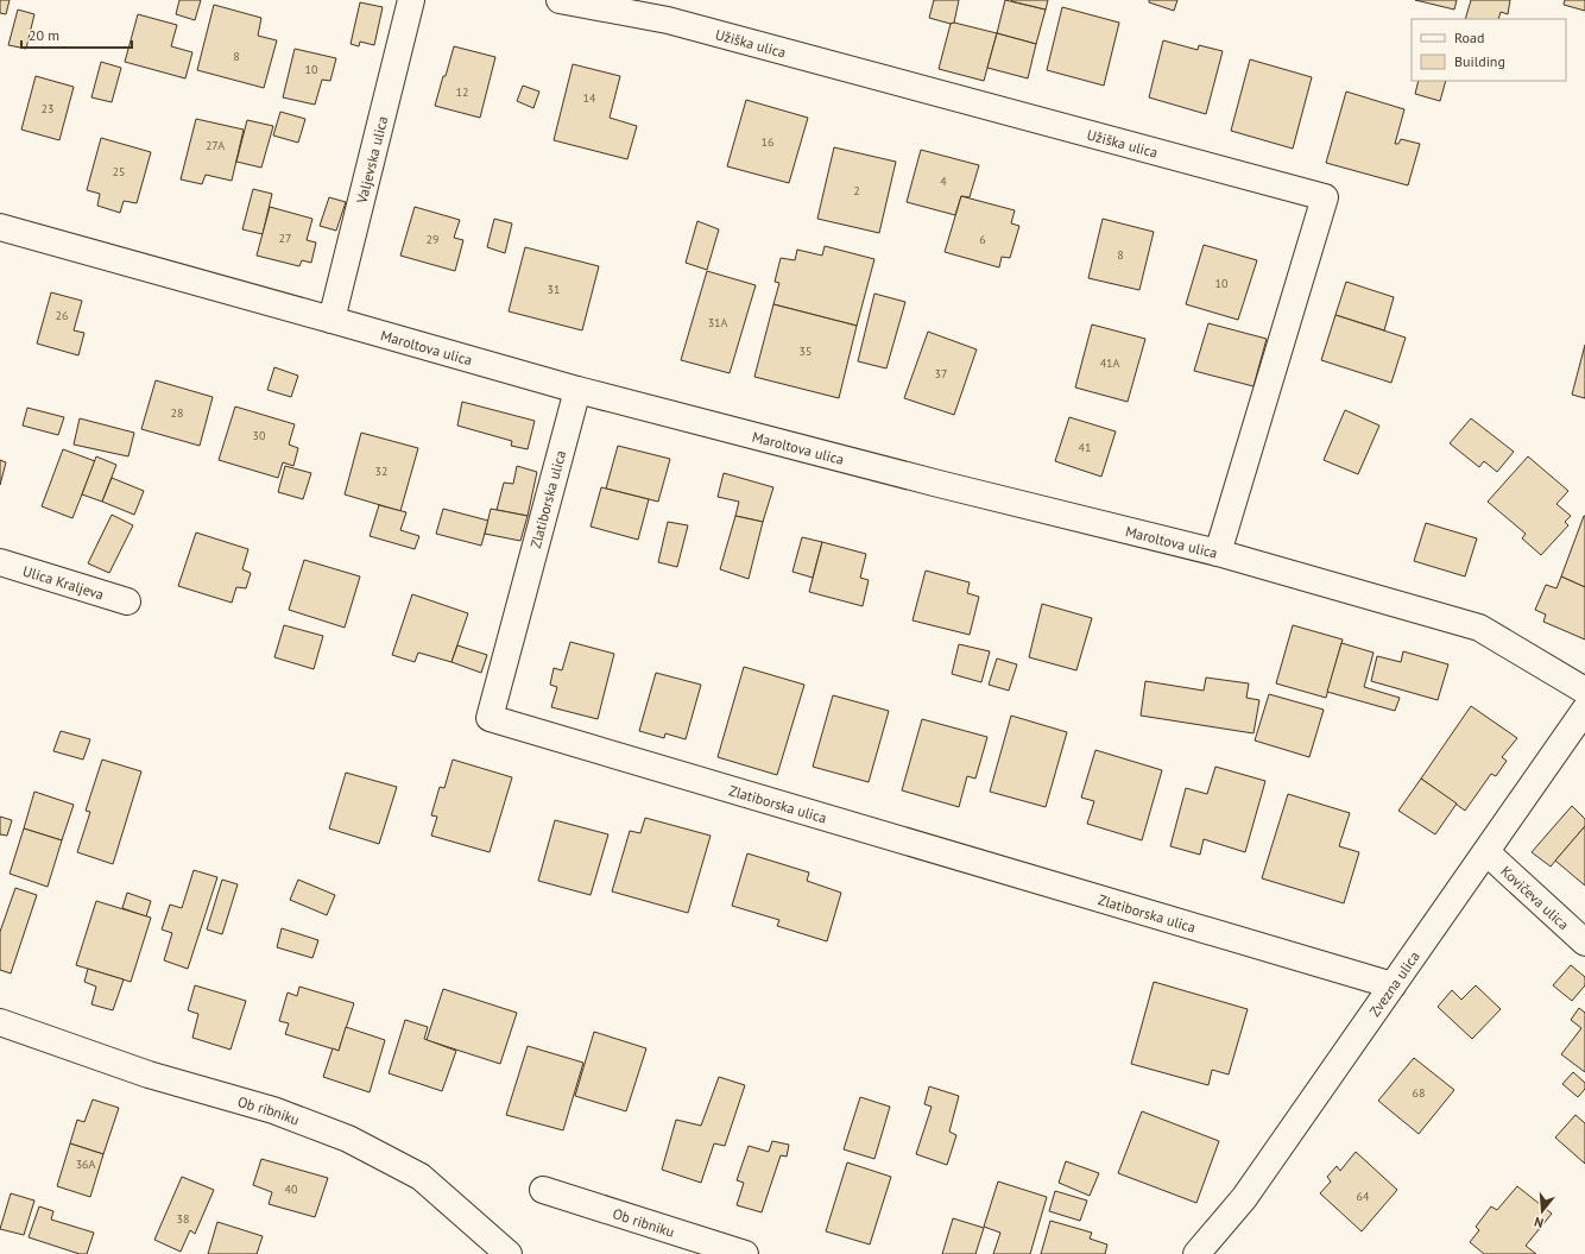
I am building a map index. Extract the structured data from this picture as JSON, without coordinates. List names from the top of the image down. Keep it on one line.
{"streets":{"street":["Užiška ulica","Valjevska ulica","Maroltova ulica","Zlatiborska ulica","Ulica Kraljeva","Kovičeva ulica","Zvezna ulica","Ob ribniku"]},"crossings":[["Užiška ulica","Maroltova ulica"],["Valjevska ulica","Maroltova ulica"],["Maroltova ulica","Zlatiborska ulica"],["Zlatiborska ulica","Zvezna ulica"],["Kovičeva ulica","Zvezna ulica"]],"house_numbers":["8","10","12","14","23","16","27A","25","4","2","27","29","6","8","10","31","26","31A","35","41A","37","28","30","41","32","68","36A","40","64","38"],"legend":["Road","Building"],"scale_bar":"20 m","north":"bottom"}
